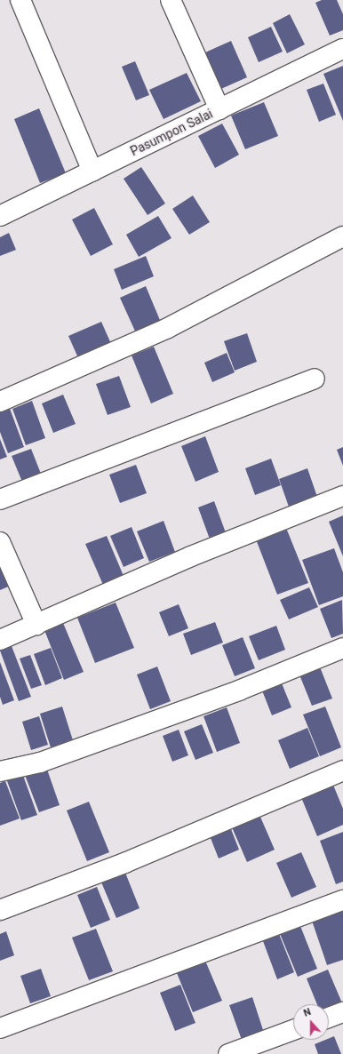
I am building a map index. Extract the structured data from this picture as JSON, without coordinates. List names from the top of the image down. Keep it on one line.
{"streets":{"street":["Pasumpon Salai"]},"north":"top"}
